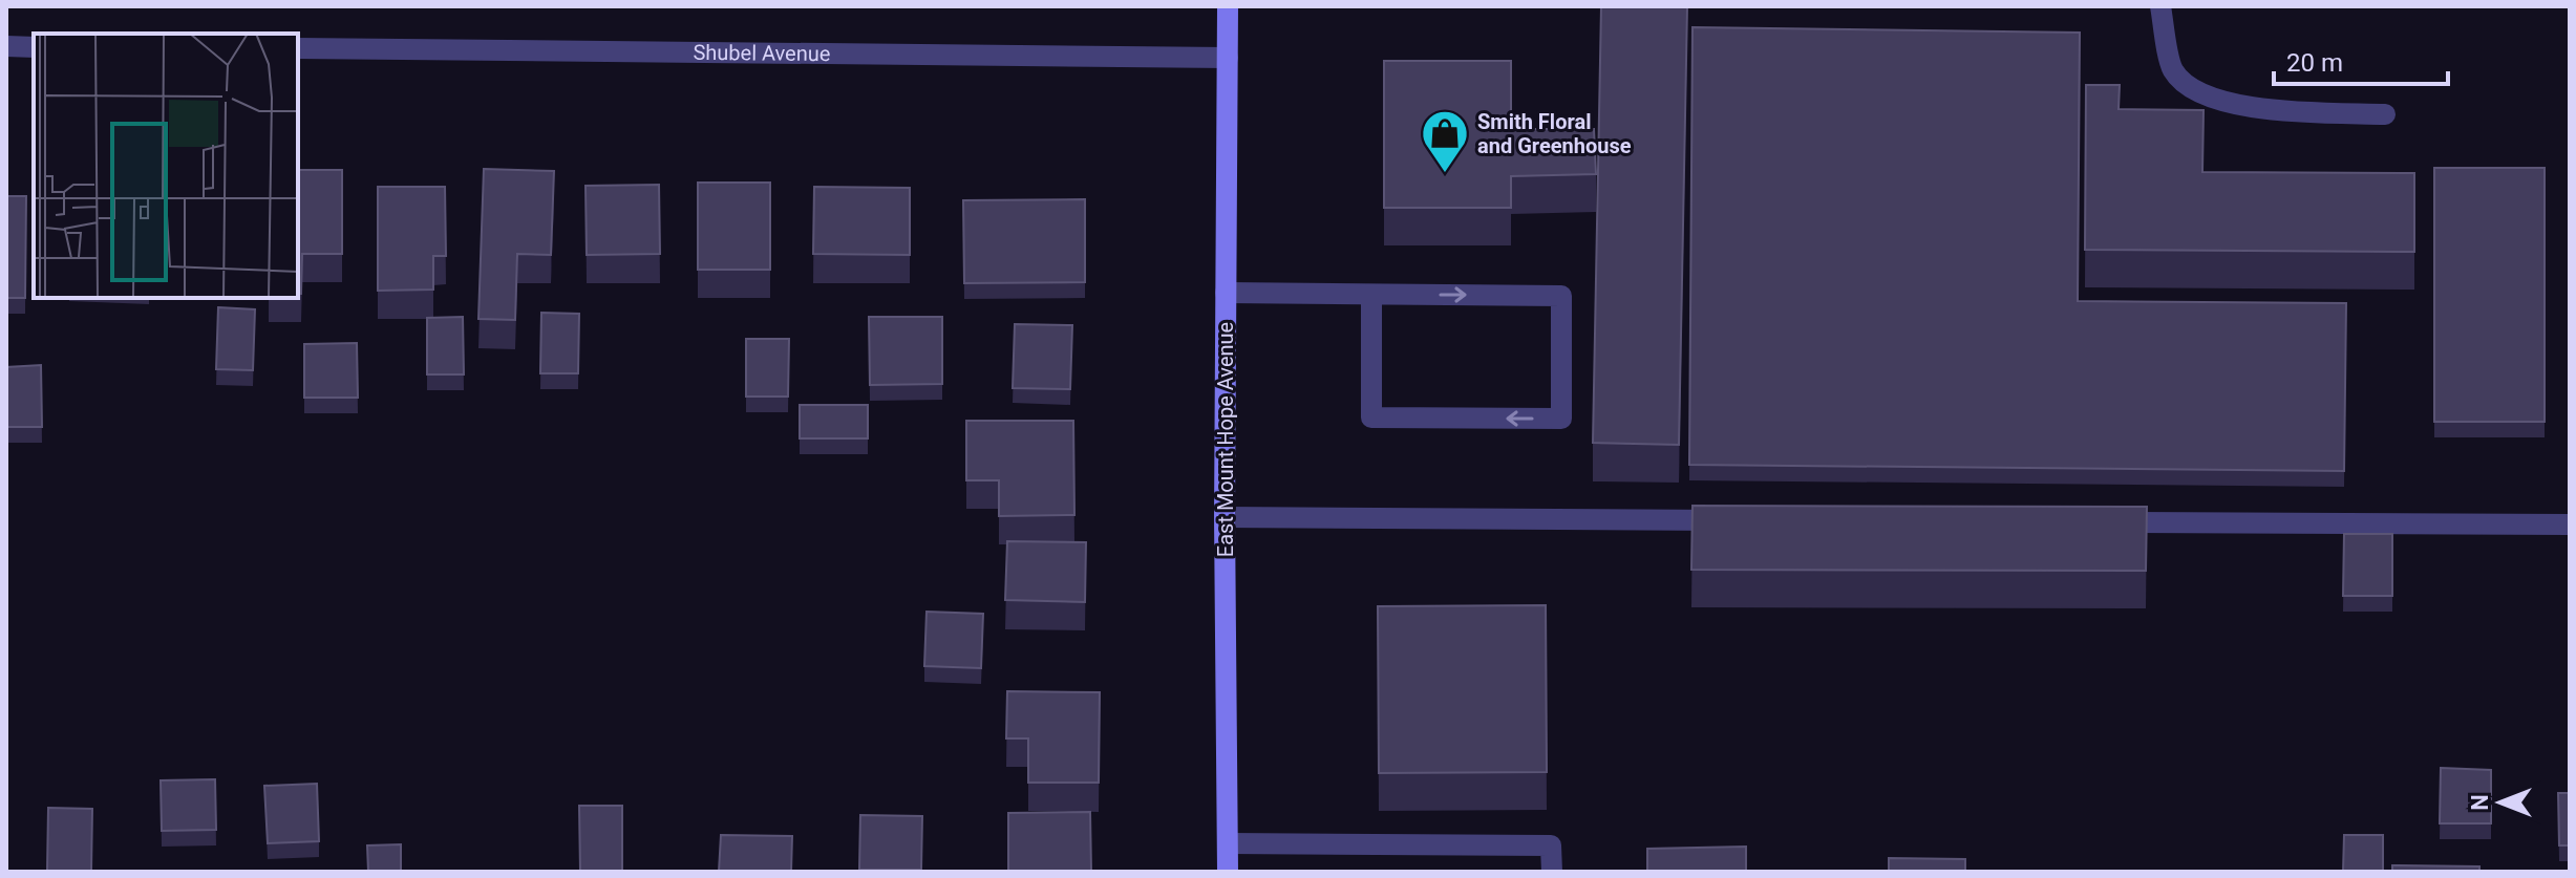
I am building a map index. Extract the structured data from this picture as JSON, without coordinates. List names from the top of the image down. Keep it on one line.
{"streets":{"street":["Shubel Avenue","East Mount Hope Avenue"]},"crossings":[["Shubel Avenue","East Mount Hope Avenue"]],"places":{"shop":["Smith Floral and Greenhouse"]},"scale_bar":"20 m","north":"left"}
